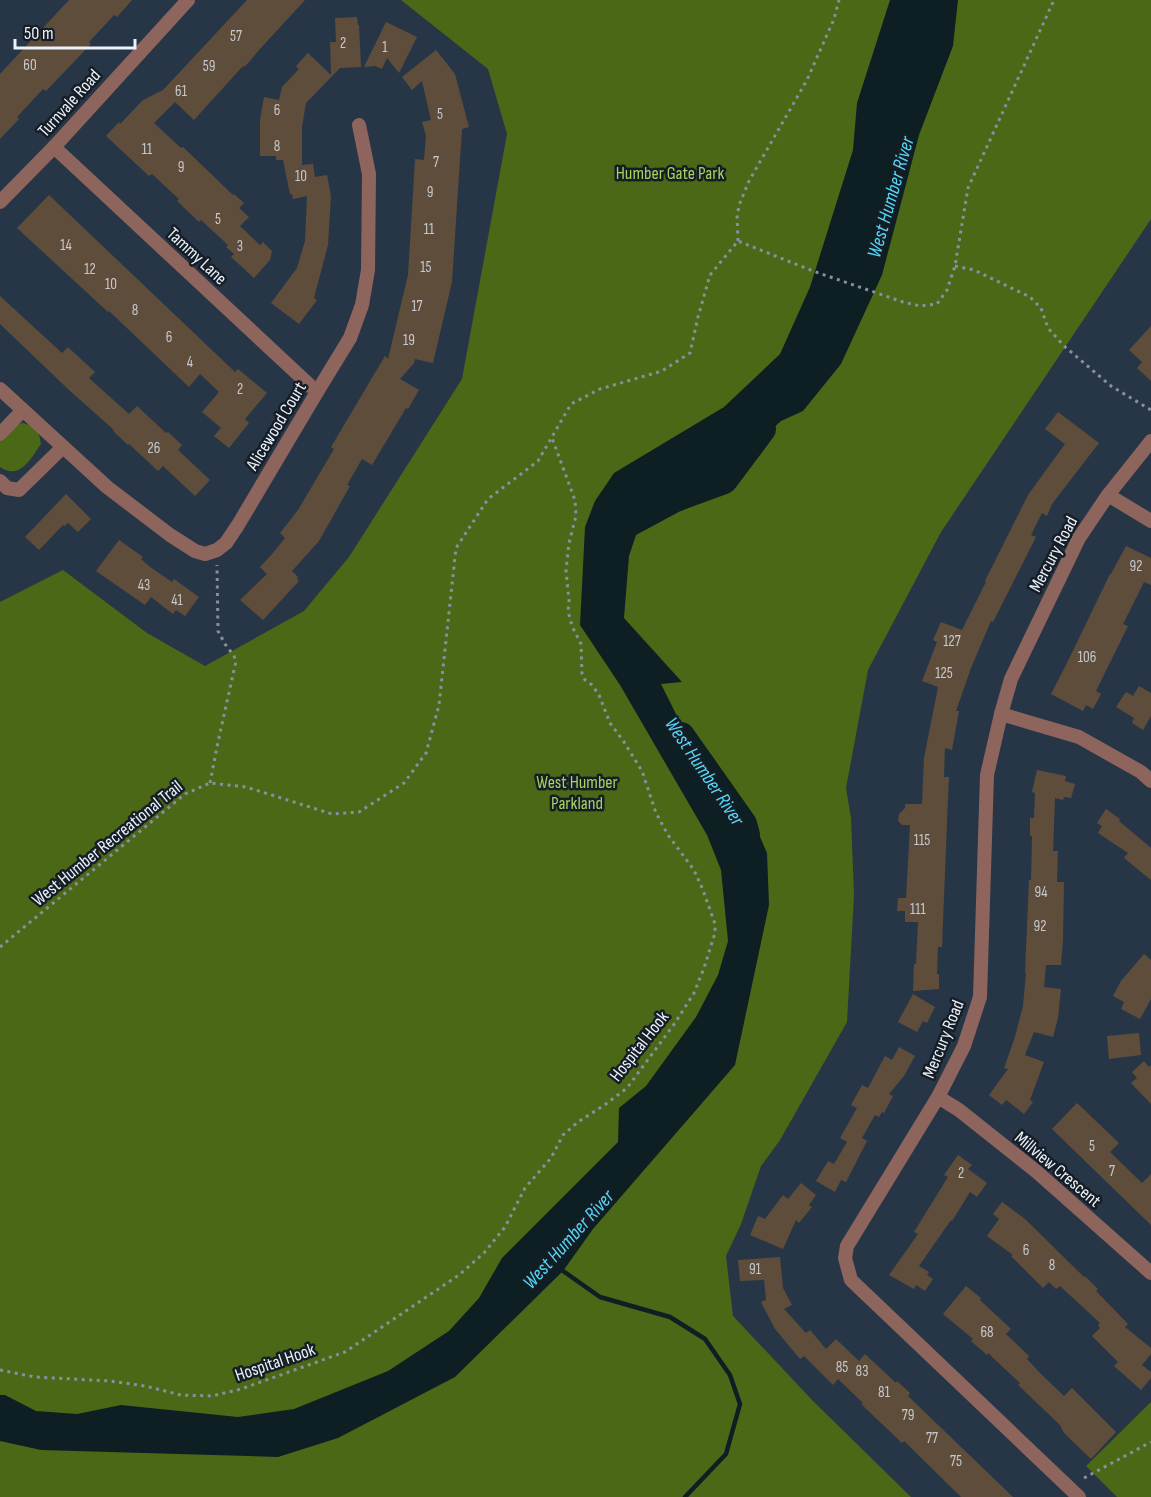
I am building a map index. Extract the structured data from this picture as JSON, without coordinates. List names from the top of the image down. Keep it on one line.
{"streets":{"street":["Turnvale Road","Tammy Lane","Alicewood Court","Mercury Road","Millview Crescent"],"path":["West Humber Recreational Trail","Hospital Hook"]},"crossings":[["Turnvale Road","Tammy Lane"],["Tammy Lane","Alicewood Court"],["Mercury Road","Millview Crescent"],["West Humber Recreational Trail","Hospital Hook"]],"water":["West Humber River"],"parks":["Humber Gate Park","West Humber Parkland"],"house_numbers":["57","2","1","60","59","61","6","5","8","11","7","9","10","9","5","11","14","3","15","12","10","17","8","6","19","4","2","26","92","43","41","127","106","125","115","94","111","92","5","7","2","6","8","91","68","85","83","81","79","77","75"],"scale_bar":"50 m"}
